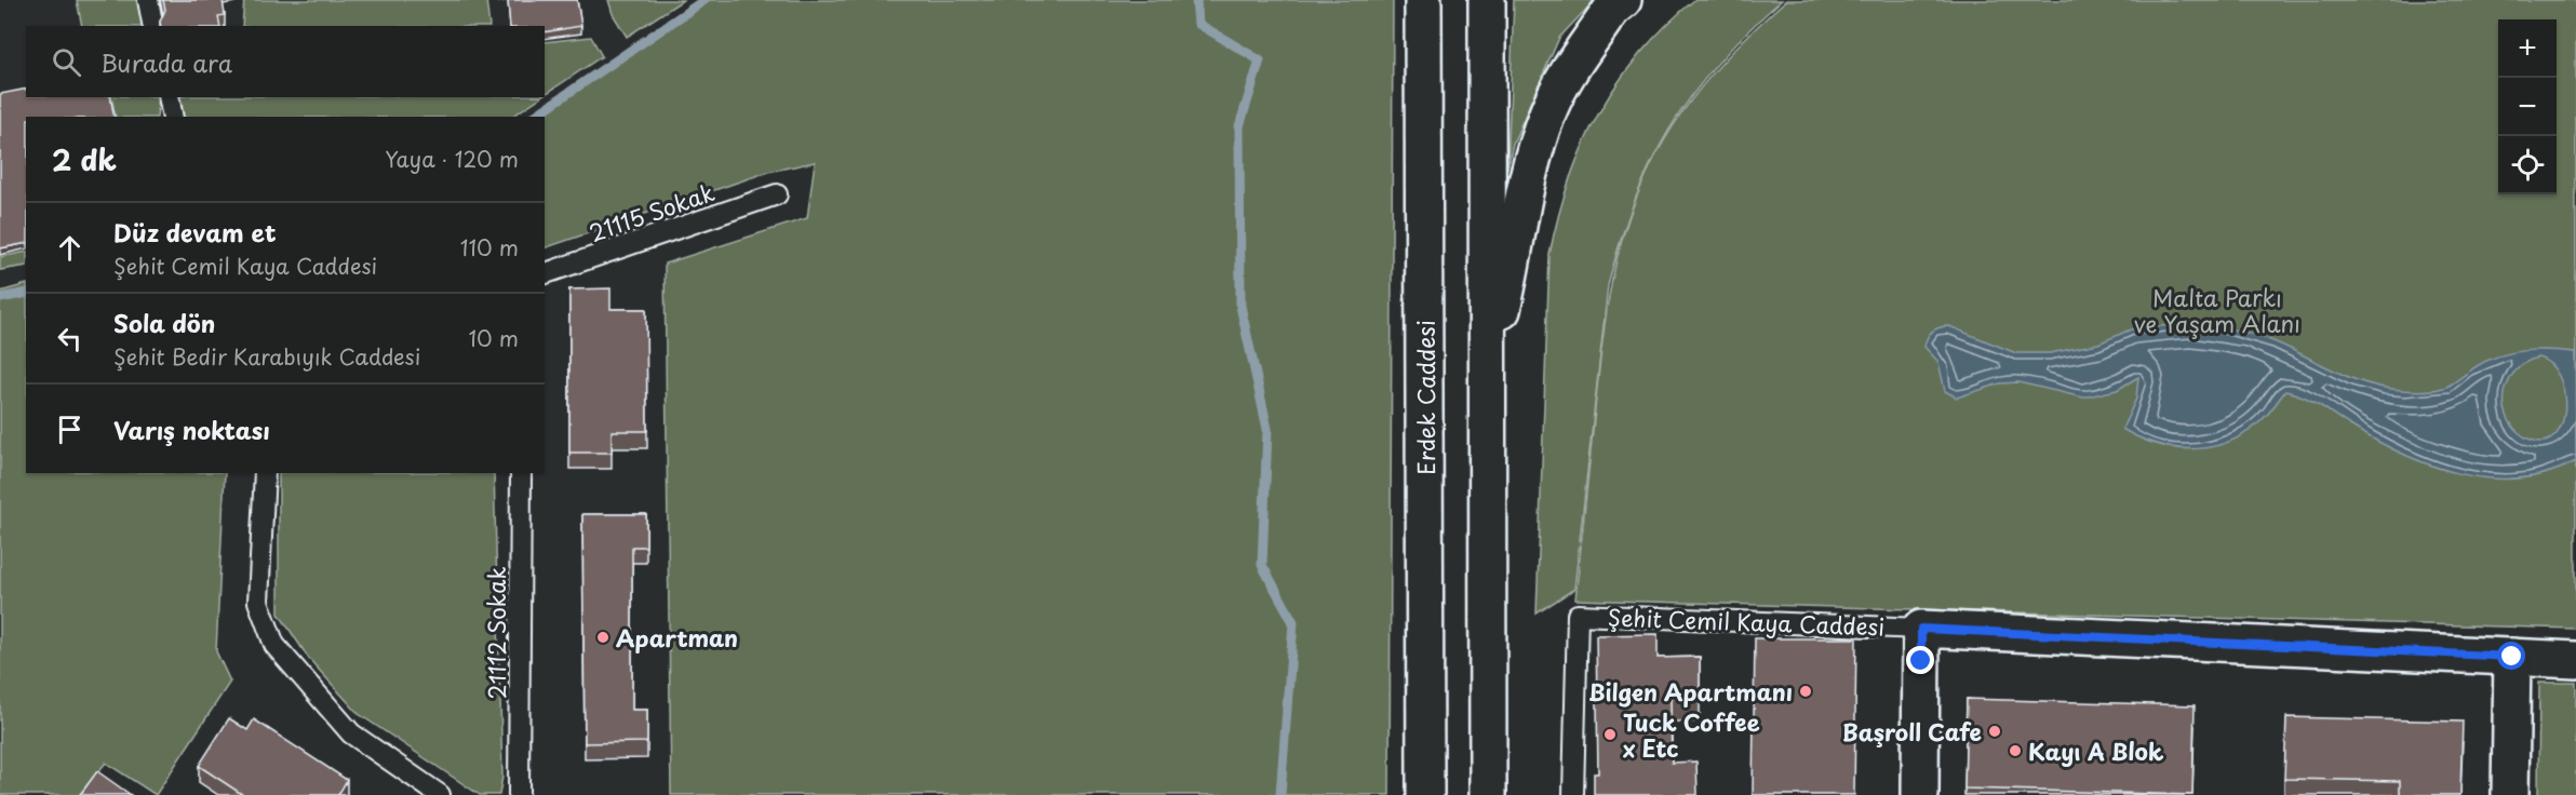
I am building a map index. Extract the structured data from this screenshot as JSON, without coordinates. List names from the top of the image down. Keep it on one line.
{"streets":{"main road":["Erdek Caddesi","Şehit Cemil Kaya Caddesi"],"lane":["21115 Sokak","21112 Sokak"]},"parks":["Malta Parkı ve Yaşam Alanı"],"places":["Apartman","Bilgen Apartmanı","Başroll Cafe","Tuck Coffee x Etc","Kayı A Blok"],"page":{"map_buttons":["+","−"],"search":"Burada ara","heading":["2 dk","Yaya · 120 m"],"list":[["Düz devam et","Şehit Cemil Kaya Caddesi","110 m"],["Sola dön","Şehit Bedir Karabıyık Caddesi","10 m"],"Varış noktası"]}}
